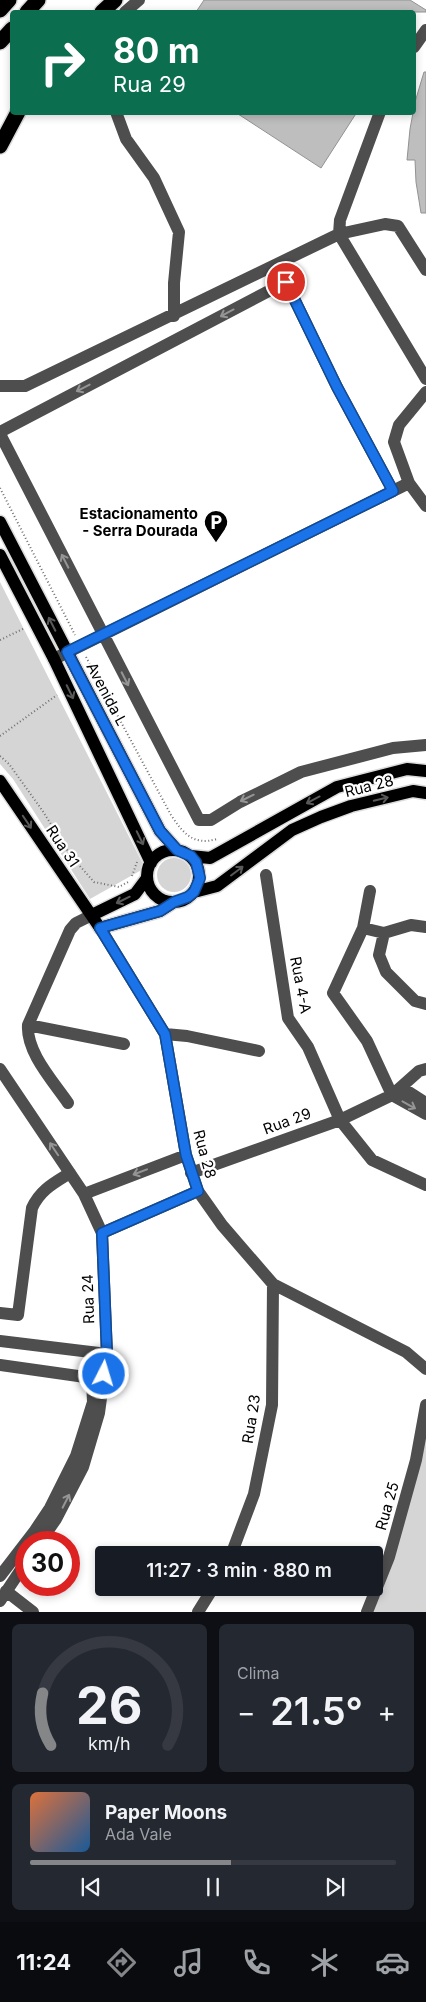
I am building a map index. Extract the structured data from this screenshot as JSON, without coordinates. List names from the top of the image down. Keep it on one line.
{"streets":{"main road":["Avenida L","Rua 28","Rua 31"],"street":["Rua 4-A","Rua 29","Rua 24","Rua 23","Rua 25"]},"crossings":[["Avenida L","Rua 28"],["Rua 28","Rua 31"],["Rua 28","Rua 29"],["Rua 28","Rua 23"],["Rua 4-A","Rua 29"]],"one_way":["Rua 31","Rua 24"],"places":{"parking":["Estacionamento - Serra Dourada"]},"page":{"turn":["80 m","Rua 29"],"limit":"30","trip":"11:27 · 3 min · 880 m","tile":"Clima","heat":["−","21.5°","+"],"song":["Paper Moons","Ada Vale"],"tabs":"11:24","gauge":["26","km/h"]}}
